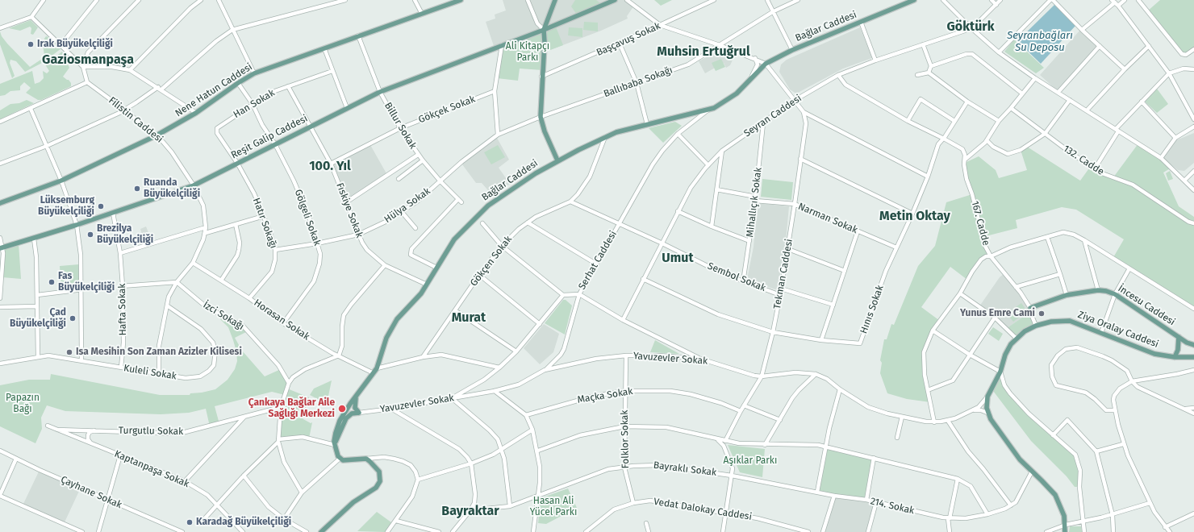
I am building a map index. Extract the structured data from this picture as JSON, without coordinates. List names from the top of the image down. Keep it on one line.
{"streets":{"main road":["Bağlar Caddesi","Nene Hatun Caddesi","Reşit Galip Caddesi","İncesu Caddesi","Ziya Oralay Caddesi"],"street":["Başçavuş Sokak","Ballıbaba Sokağı","Han Sokak","Gökçek Sokak","Seyran Caddesi","Filistin Caddesi","Billur Sokak","132. Cadde","Mihallıçık Sokak","Hülya Sokak","Fıskiye Sokak","Gölgeli Sokak","Narman Sokak","Hatır Sokağı","167. Cadde","Serhat Caddesi","Gökçen Sokak","Tekman Caddesi","Sembol Sokak","Hafta Sokak","Hınıs Sokak","İzci Sokağı","Horasan Sokak","Yavuzevler Sokak","Kuleli Sokak","Maçka Sokak","Turgutlu Sokak","Folklor Sokak","Kaptanpaşa Sokak","Bayraklı Sokak","Çayhane Sokak","214. Sokak","Vedat Dalokay Caddesi"]},"crossings":[["Bağlar Caddesi","Fıskiye Sokak"],["Bağlar Caddesi","Serhat Caddesi"],["Bağlar Caddesi","Gökçen Sokak"],["Bağlar Caddesi","Horasan Sokak"],["Bağlar Caddesi","Yavuzevler Sokak"],["Ballıbaba Sokağı","Hülya Sokak"],["Nene Hatun Caddesi","Filistin Caddesi"],["Nene Hatun Caddesi","Billur Sokak"],["Nene Hatun Caddesi","Gölgeli Sokak"],["Han Sokak","Reşit Galip Caddesi"],["Han Sokak","Fıskiye Sokak"],["Han Sokak","Gölgeli Sokak"],["Han Sokak","Hatır Sokağı"],["Gökçek Sokak","Billur Sokak"],["Gökçek Sokak","Fıskiye Sokak"],["Seyran Caddesi","Mihallıçık Sokak"],["Seyran Caddesi","167. Cadde"],["Seyran Caddesi","Sembol Sokak"],["Seyran Caddesi","Hınıs Sokak"],["Filistin Caddesi","Reşit Galip Caddesi"],["Filistin Caddesi","İzci Sokağı"],["Filistin Caddesi","Horasan Sokak"],["Filistin Caddesi","Kuleli Sokak"],["Billur Sokak","Reşit Galip Caddesi"],["Billur Sokak","Hülya Sokak"],["Reşit Galip Caddesi","Fıskiye Sokak"],["Reşit Galip Caddesi","Gölgeli Sokak"],["Reşit Galip Caddesi","Hatır Sokağı"],["Reşit Galip Caddesi","Hafta Sokak"],["Mihallıçık Sokak","Narman Sokak"],["Mihallıçık Sokak","Sembol Sokak"],["Hülya Sokak","Fıskiye Sokak"],["Hülya Sokak","Gölgeli Sokak"],["Hülya Sokak","Hatır Sokağı"],["Gölgeli Sokak","Horasan Sokak"],["Narman Sokak","Tekman Caddesi"],["Narman Sokak","Hınıs Sokak"],["Hatır Sokağı","Horasan Sokak"],["167. Cadde","İncesu Caddesi"],["167. Cadde","Hınıs Sokak"],["167. Cadde","Ziya Oralay Caddesi"],["Serhat Caddesi","Sembol Sokak"],["Gökçen Sokak","Sembol Sokak"],["Tekman Caddesi","Sembol Sokak"],["Tekman Caddesi","Hınıs Sokak"],["Tekman Caddesi","Yavuzevler Sokak"],["Tekman Caddesi","Maçka Sokak"],["Hafta Sokak","Kuleli Sokak"],["Yavuzevler Sokak","Folklor Sokak"],["Maçka Sokak","Folklor Sokak"],["Turgutlu Sokak","Kaptanpaşa Sokak"],["Folklor Sokak","Bayraklı Sokak"],["Folklor Sokak","Vedat Dalokay Caddesi"],["Bayraklı Sokak","214. Sokak"]],"districts":["Göktürk","Muhsin Ertuğrul","Gaziosmanpaşa","100. Yıl","Metin Oktay","Umut","Murat","Bayraktar"],"water":["Seyranbağları Su Deposu"],"parks":["Ali Kitapçı Parkı","Papazın Bağı","Aşıklar Parkı","Hasan Ali Yücel Parkı"],"places":["Irak Büyükelçiliği","Ruanda Büyükelçiliği","Lüksemburg Büyükelçiliği","Brezilya Büyükelçiliği","Fas Büyükelçiliği","Yunus Emre Cami","Çad Büyükelçiliği","Isa Mesihin Son Zaman Azizler Kilisesi","Çankaya Bağlar Aile Sağlığı Merkezi","Karadağ Büyükelçiliği"]}
